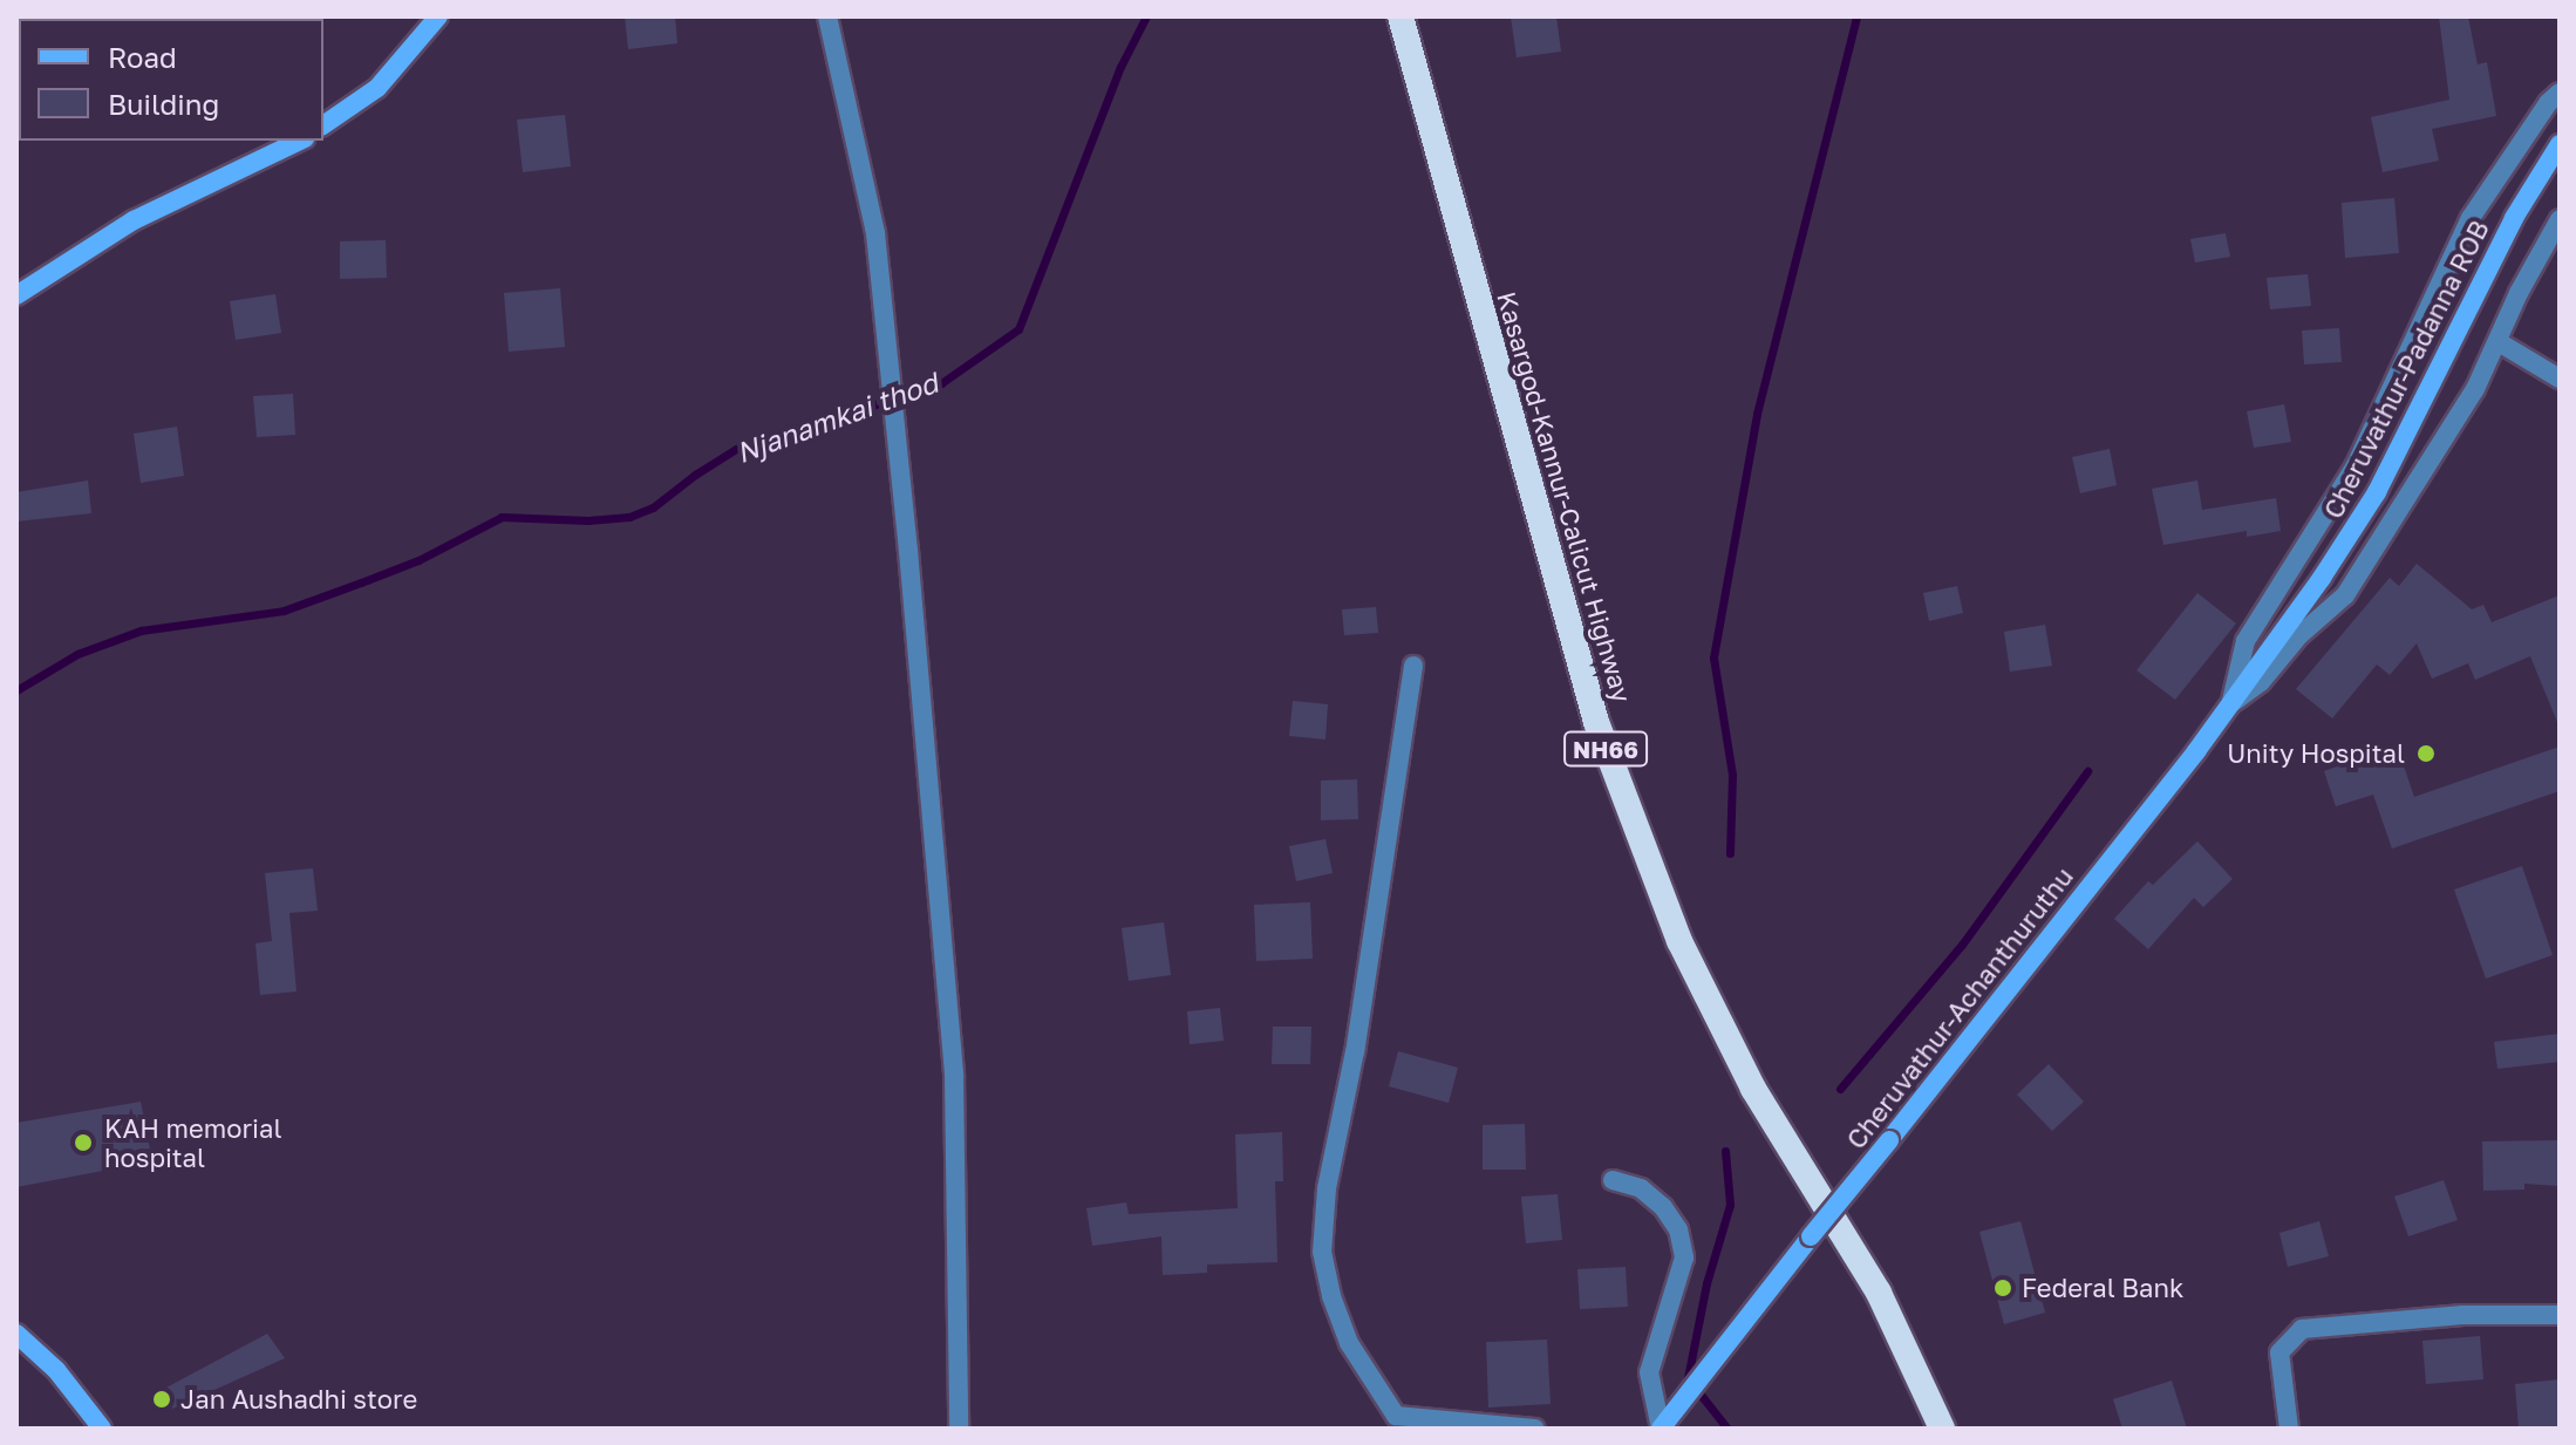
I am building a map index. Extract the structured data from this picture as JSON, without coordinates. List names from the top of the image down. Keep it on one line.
{"streets":{"highway":["Kasargod-Kannur-Calicut Highway","NH66"],"main road":["Cheruvathur-Padanna ROB","Cheruvathur-Achanthuruthu"]},"crossings":[["Cheruvathur-Padanna ROB","Cheruvathur-Achanthuruthu"]],"water":["Njanamkai thod"],"places":["Unity Hospital","KAH memorial hospital","Federal Bank","Jan Aushadhi store"],"legend":["Road","Building"]}
